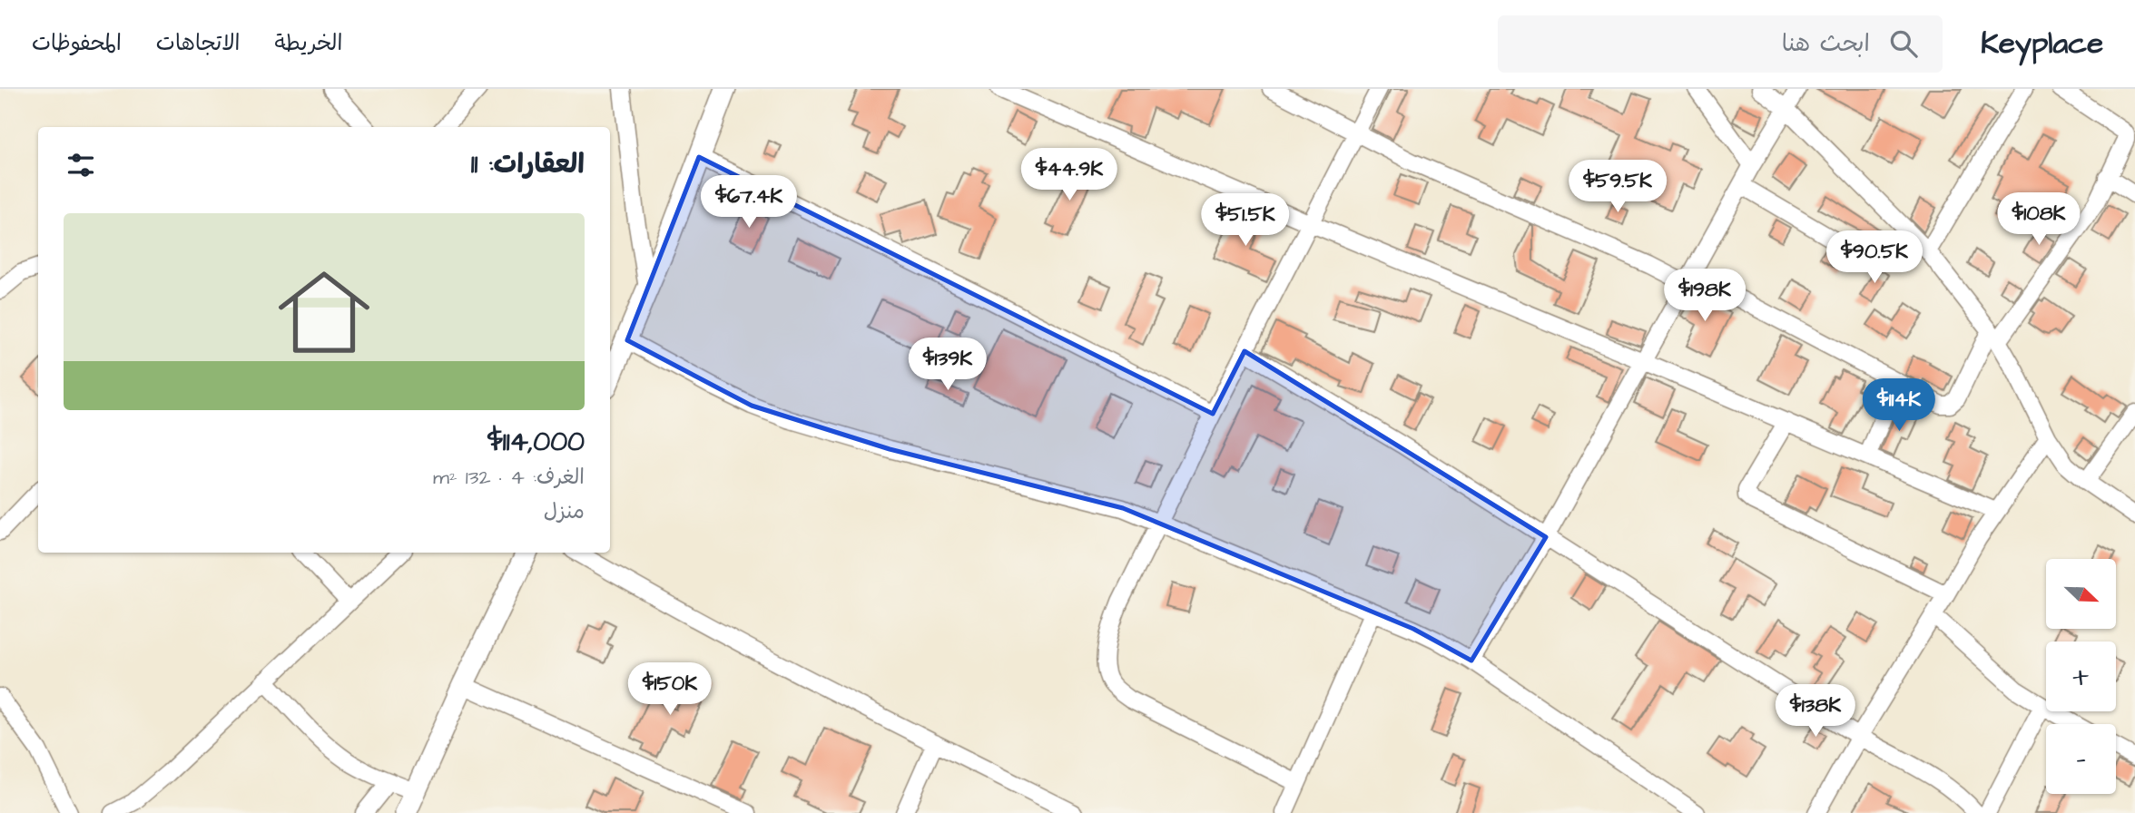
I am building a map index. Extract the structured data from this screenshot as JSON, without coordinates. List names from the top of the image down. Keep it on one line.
{"north":"bottom right","page":{"header":"Keyplace","search":"ابحث هنا","nav":["الخريطة","الاتجاهات","المحفوظات"],"heading":"العقارات: 11","price":["$44.9K","$59.5K","$67.4K","$108K","$51.5K","$90.5K","$198K","$139K","$114K","$150K","$138K"],"list":[{"name":"$114,000","note":"الغرف: 4 · 132 m² · منزل"}],"map_buttons":["+","−"]}}
